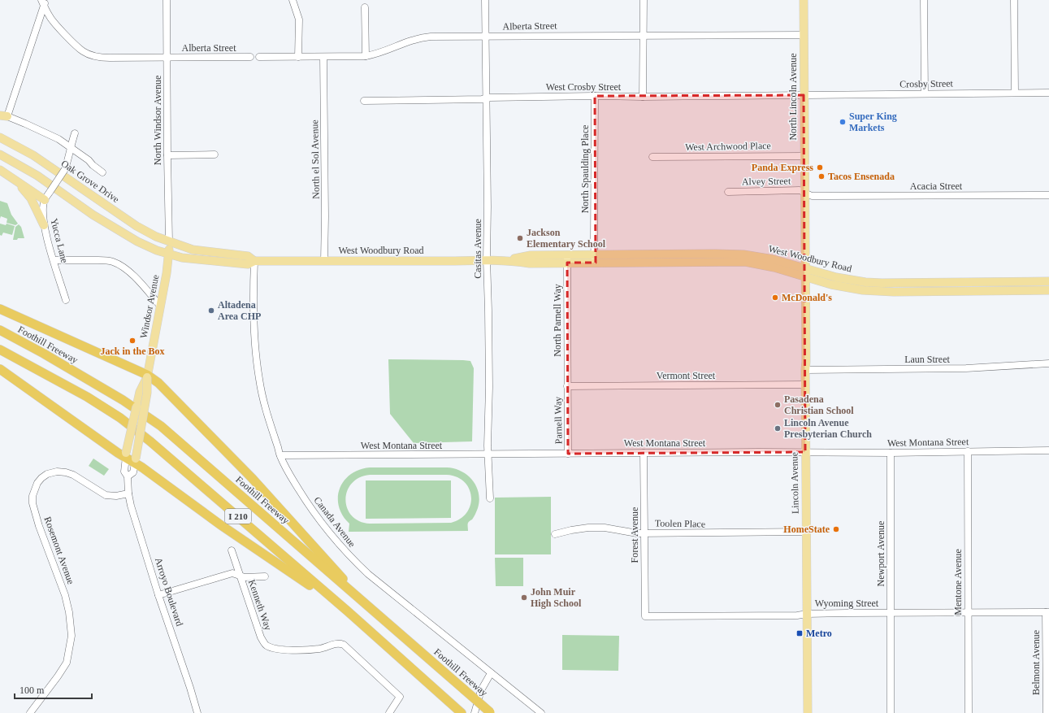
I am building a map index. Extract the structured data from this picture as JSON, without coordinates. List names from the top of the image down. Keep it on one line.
{"streets":{"highway":["Foothill Freeway","I 210"],"main road":["North Lincoln Avenue","Oak Grove Drive","West Woodbury Road","Windsor Avenue","Lincoln Avenue","Arroyo Boulevard"],"street":["Alberta Street","Crosby Street","West Crosby Street","North Windsor Avenue","West Archwood Place","North el Sol Avenue","North Spaulding Place","Alvey Street","Acacia Street","Yucca Lane","Casitas Avenue","North Parnell Way","Laun Street","Vermont Street","Parnell Way","West Montana Street","Canada Avenue","Toolen Place","Forest Avenue","Rosemont Avenue","Newport Avenue","Mentone Avenue","Wyoming Street","Kenneth Way","Belmont Avenue"]},"crossings":[["Alberta Street","North Lincoln Avenue"],["Alberta Street","North Windsor Avenue"],["Alberta Street","North el Sol Avenue"],["Alberta Street","Casitas Avenue"],["Crosby Street","West Crosby Street"],["Crosby Street","North Lincoln Avenue"],["West Crosby Street","North Lincoln Avenue"],["West Crosby Street","North Spaulding Place"],["West Crosby Street","Casitas Avenue"],["North Lincoln Avenue","West Archwood Place"],["North Lincoln Avenue","Alvey Street"],["North Lincoln Avenue","Acacia Street"],["North Lincoln Avenue","Lincoln Avenue"],["North Windsor Avenue","Oak Grove Drive"],["North Windsor Avenue","West Woodbury Road"],["North Windsor Avenue","Windsor Avenue"],["North el Sol Avenue","West Woodbury Road"],["North Spaulding Place","West Woodbury Road"],["Oak Grove Drive","West Woodbury Road"],["Oak Grove Drive","Windsor Avenue"],["Alvey Street","Acacia Street"],["Alvey Street","Lincoln Avenue"],["Acacia Street","Lincoln Avenue"],["Casitas Avenue","West Woodbury Road"],["Casitas Avenue","West Montana Street"],["West Woodbury Road","Windsor Avenue"],["West Woodbury Road","North Parnell Way"],["West Woodbury Road","Lincoln Avenue"],["West Woodbury Road","Canada Avenue"],["Windsor Avenue","Arroyo Boulevard"],["North Parnell Way","Vermont Street"],["North Parnell Way","Parnell Way"],["Laun Street","Lincoln Avenue"],["Vermont Street","Parnell Way"],["Vermont Street","Lincoln Avenue"],["Parnell Way","West Montana Street"],["West Montana Street","Lincoln Avenue"],["West Montana Street","Canada Avenue"],["West Montana Street","Forest Avenue"],["West Montana Street","Newport Avenue"],["West Montana Street","Mentone Avenue"],["Lincoln Avenue","Toolen Place"],["Lincoln Avenue","Wyoming Street"],["Toolen Place","Forest Avenue"],["Forest Avenue","Wyoming Street"],["Rosemont Avenue","Arroyo Boulevard"],["Newport Avenue","Wyoming Street"],["Mentone Avenue","Wyoming Street"],["Wyoming Street","Belmont Avenue"]],"places":{"other":["Super King Markets","Panda Express","Tacos Ensenada","Jackson Elementary School","McDonald's","Altadena Area CHP","Jack in the Box","Pasadena Christian School","Lincoln Avenue Presbyterian Church","HomeState","John Muir High School"],"transit":["Metro"]},"scale_bar":"100 m"}
